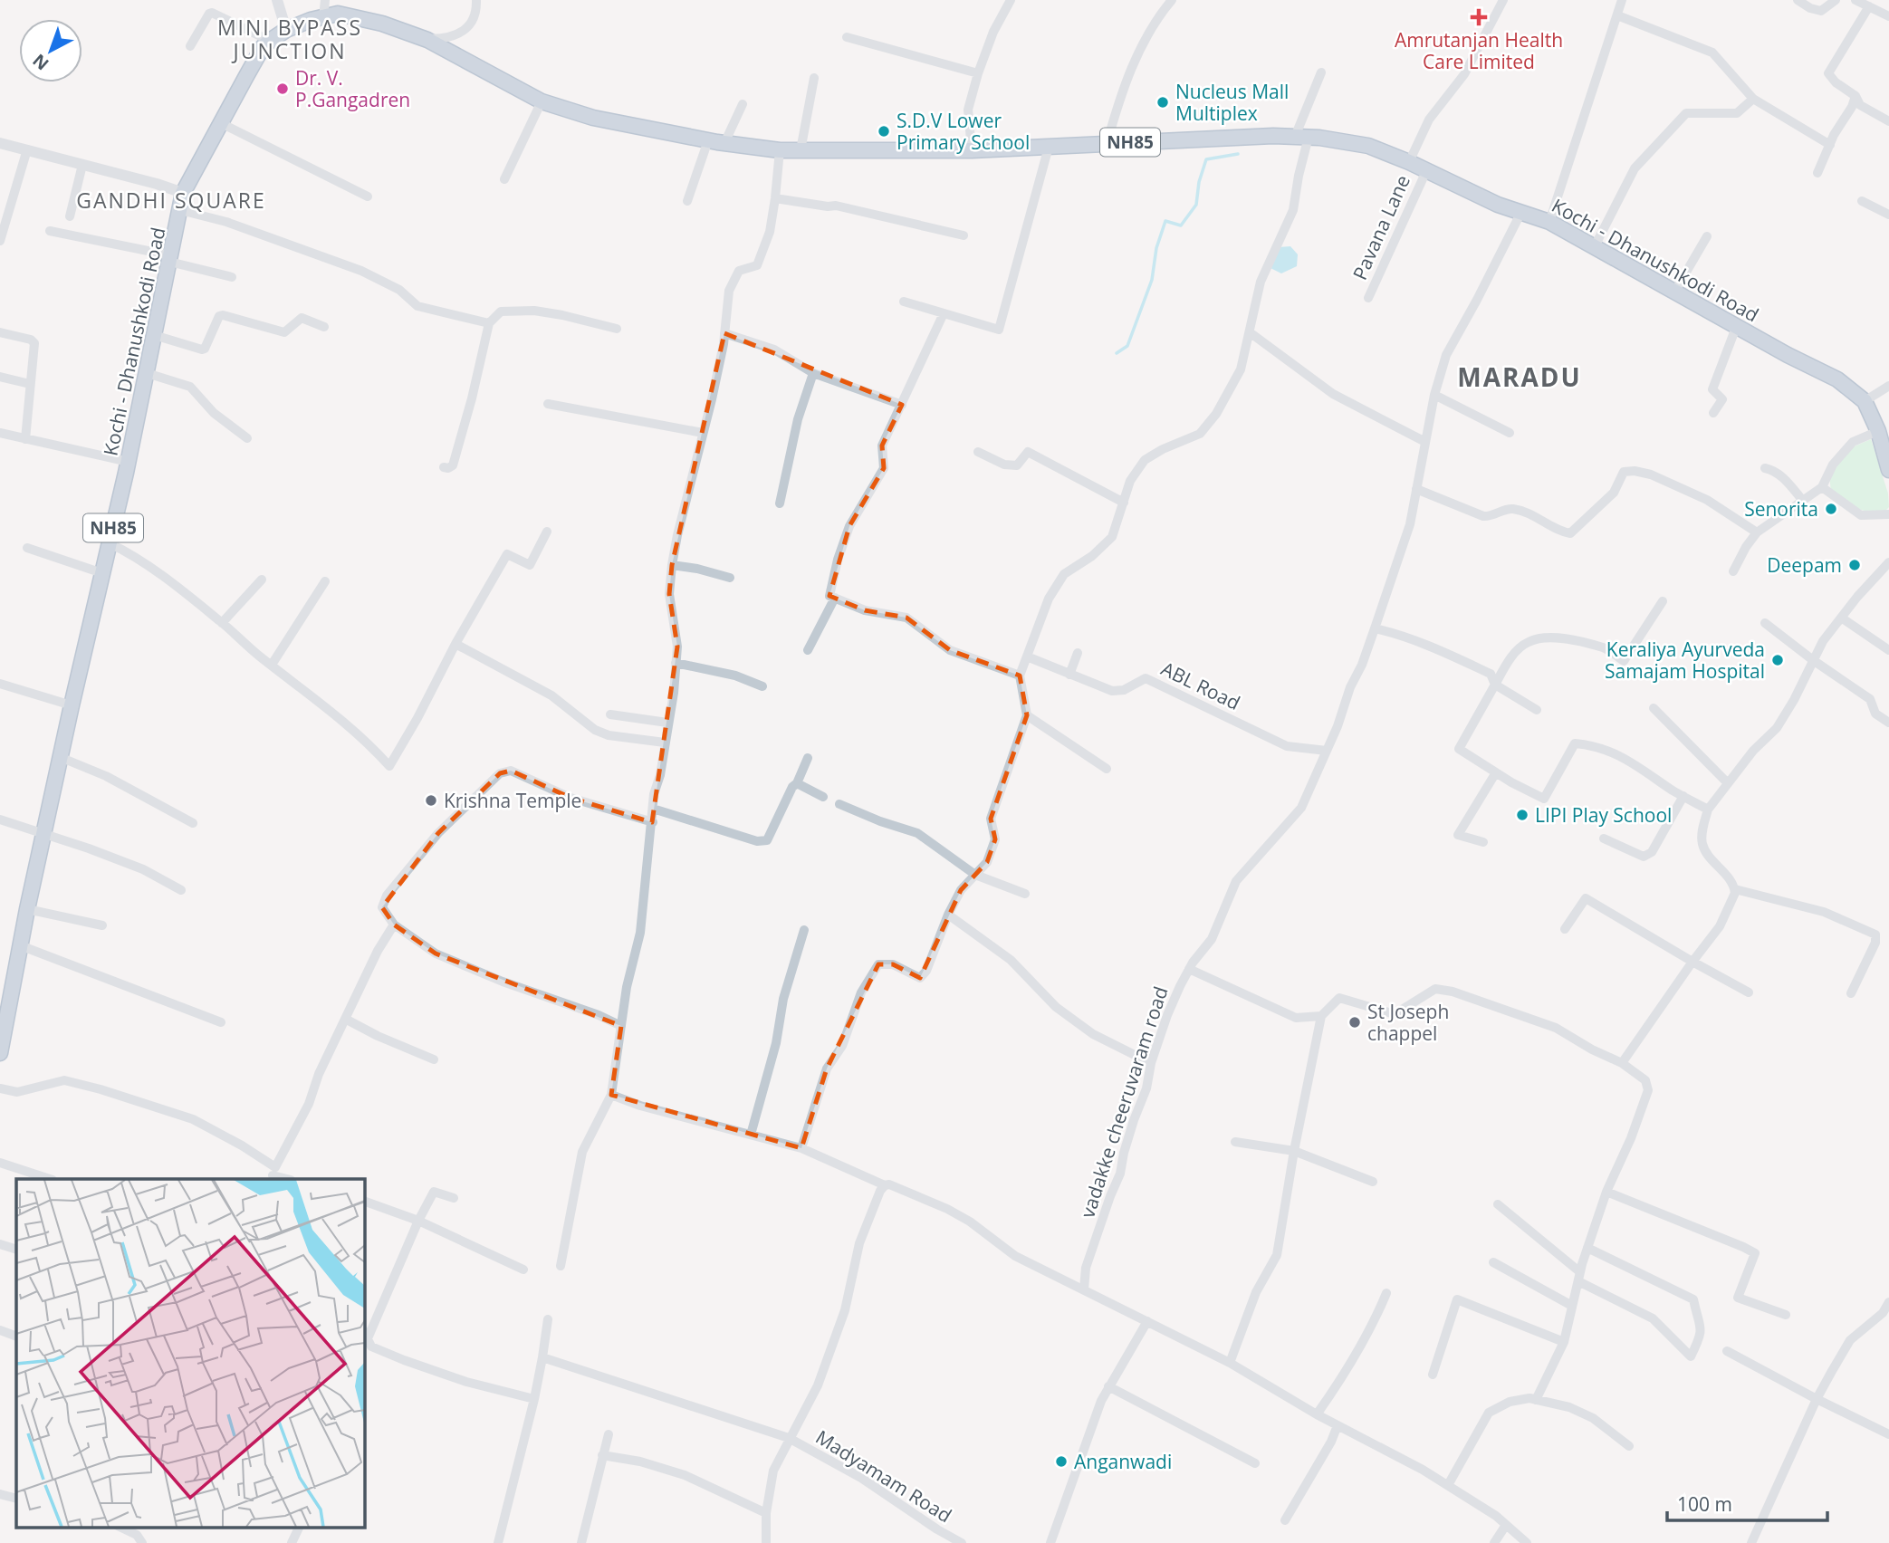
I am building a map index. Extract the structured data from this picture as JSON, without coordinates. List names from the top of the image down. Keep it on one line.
{"streets":{"highway":["NH85","Kochi - Dhanushkodi Road"],"street":["Pavana Lane","ABL Road","vadakke cheeruvaram road","Madyamam Road"]},"crossings":[["Pavana Lane","Kochi - Dhanushkodi Road"],["Kochi - Dhanushkodi Road","vadakke cheeruvaram road"],["ABL Road","vadakke cheeruvaram road"]],"districts":["MINI BYPASS JUNCTION","GANDHI SQUARE","MARADU"],"places":{"health":["Amrutanjan Health Care Limited"],"other":["Dr. V. P.Gangadren","Nucleus Mall Multiplex","S.D.V Lower Primary School","Senorita","Deepam","Keraliya Ayurveda Samajam Hospital","Krishna Temple","LIPI Play School","St Joseph chappel","Anganwadi"]},"scale_bar":"100 m","north":"bottom left"}
